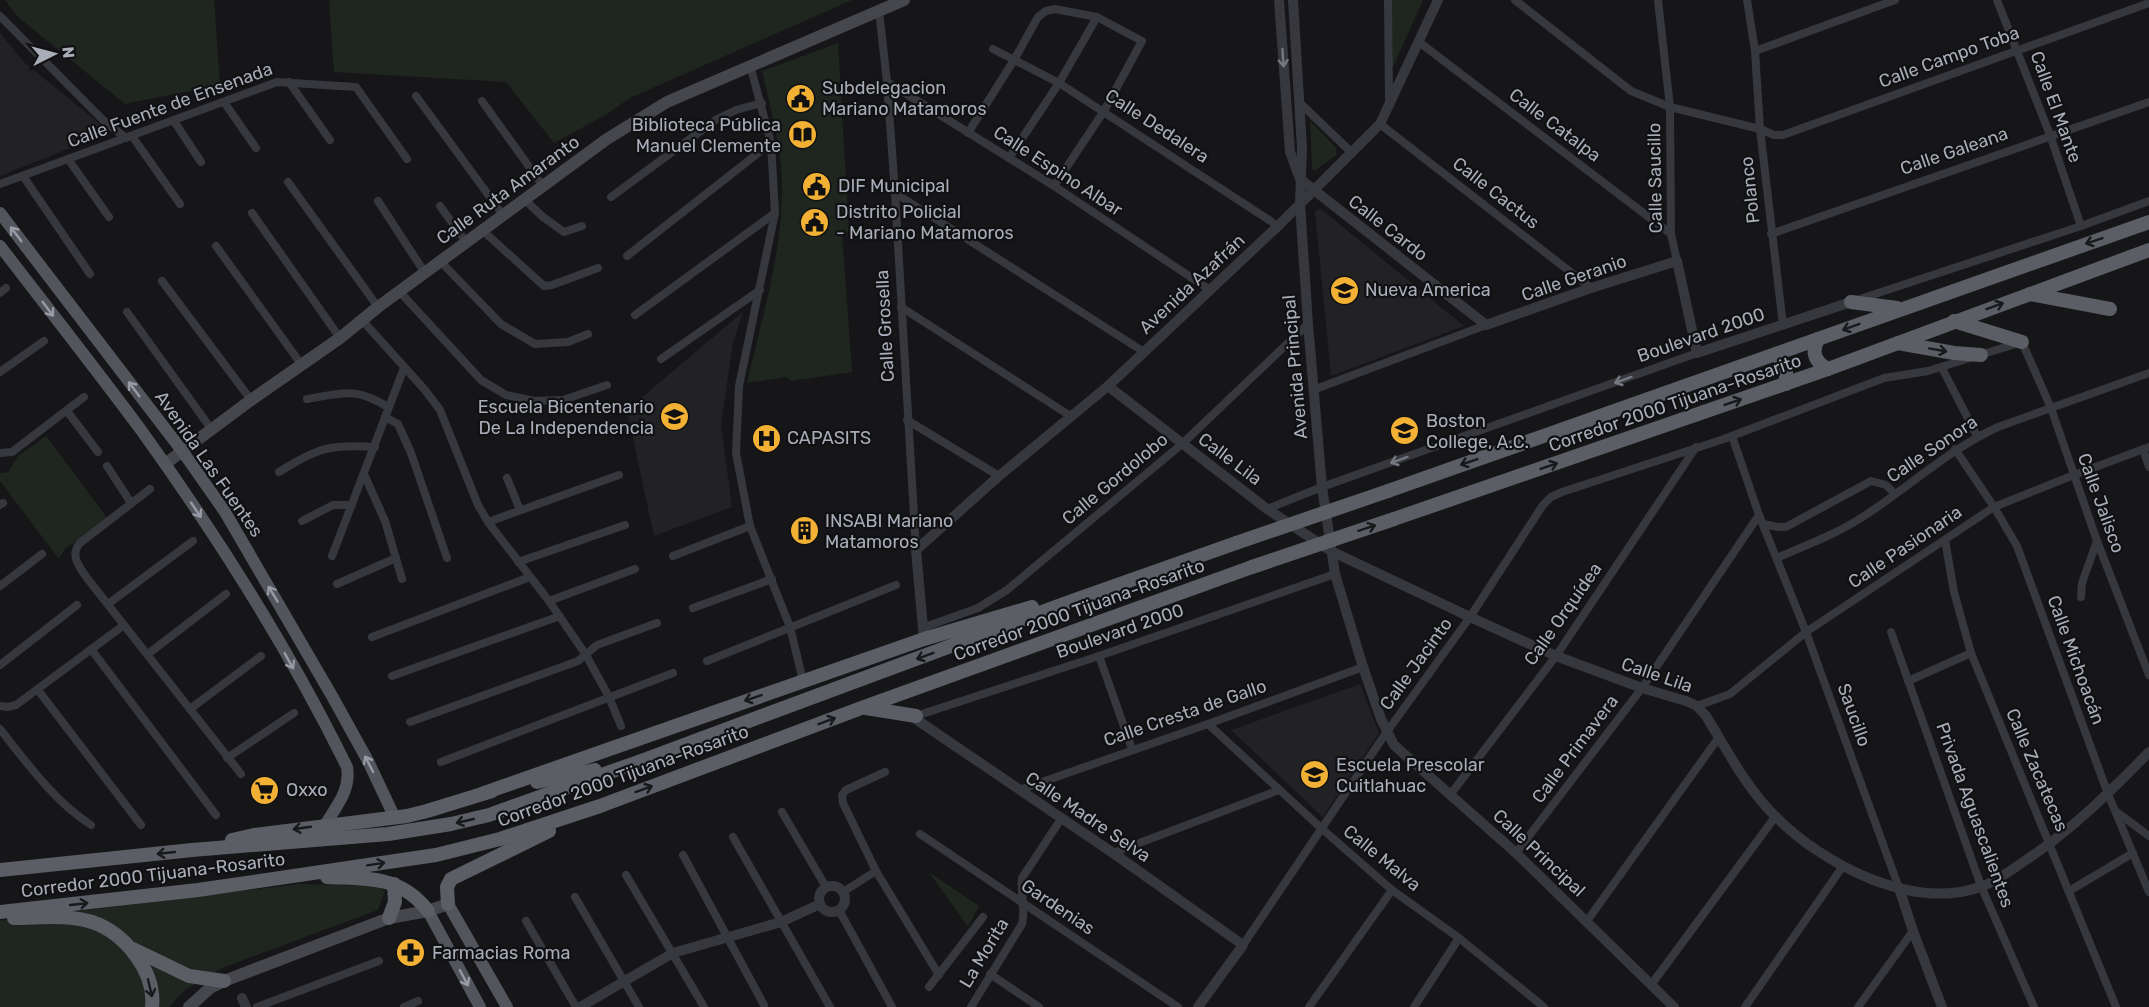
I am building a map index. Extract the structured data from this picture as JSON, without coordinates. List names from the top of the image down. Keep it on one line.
{"streets":{"highway":["Corredor 2000 Tijuana-Rosarito"],"main road":["Calle Ruta Amaranto","Avenida Las Fuentes"],"street":["Calle Campo Toba","Calle Fuente de Ensenada","Calle El Mante","Calle Catalpa","Calle Dedalera","Calle Galeana","Calle Espino Albar","Calle Saucillo","Polanco","Calle Cactus","Calle Cardo","Calle Geranio","Avenida Azafrán","Calle Grosella","Boulevard 2000","Avenida Principal","Calle Sonora","Calle Lila","Calle Gordolobo","Calle Jalisco","Calle Pasionaria","Calle Orquídea","Calle Michoacán","Calle Jacinto","Calle Cresta de Gallo","Saucillo","Calle Primavera","Calle Zacatecas","Privada Aguascalientes","Calle Madre Selva","Calle Principal","Calle Malva","Gardenias","La Morita"]},"crossings":[["Calle Campo Toba","Calle El Mante"],["Calle Campo Toba","Calle Saucillo"],["Calle Campo Toba","Polanco"],["Calle El Mante","Calle Galeana"],["Calle El Mante","Boulevard 2000"],["Calle Catalpa","Calle Saucillo"],["Calle Catalpa","Avenida Azafrán"],["Calle Dedalera","Avenida Azafrán"],["Calle Galeana","Polanco"],["Calle Espino Albar","Avenida Azafrán"],["Calle Espino Albar","Calle Grosella"],["Calle Saucillo","Calle Geranio"],["Calle Saucillo","Boulevard 2000"],["Calle Ruta Amaranto","Calle Grosella"],["Calle Ruta Amaranto","Avenida Las Fuentes"],["Polanco","Boulevard 2000"],["Calle Cactus","Calle Geranio"],["Calle Cactus","Avenida Azafrán"],["Calle Cardo","Calle Geranio"],["Calle Cardo","Avenida Azafrán"],["Calle Cardo","Avenida Principal"],["Calle Geranio","Avenida Principal"],["Avenida Azafrán","Calle Grosella"],["Avenida Azafrán","Avenida Principal"],["Avenida Azafrán","Calle Lila"],["Calle Grosella","Calle Gordolobo"],["Boulevard 2000","Avenida Principal"],["Boulevard 2000","Calle Lila"],["Boulevard 2000","Calle Madre Selva"],["Boulevard 2000","Calle Principal"],["Avenida Principal","Calle Lila"],["Avenida Principal","Calle Gordolobo"],["Avenida Principal","Calle Principal"],["Calle Sonora","Calle Jalisco"],["Calle Sonora","Calle Michoacán"],["Calle Sonora","Saucillo"],["Calle Lila","Calle Gordolobo"],["Calle Lila","Calle Pasionaria"],["Calle Lila","Calle Orquídea"],["Calle Lila","Calle Michoacán"],["Calle Lila","Calle Jacinto"],["Calle Lila","Saucillo"],["Calle Lila","Calle Primavera"],["Calle Lila","Calle Zacatecas"],["Calle Lila","Privada Aguascalientes"],["Calle Lila","Calle Principal"],["Calle Jalisco","Calle Pasionaria"],["Calle Jalisco","Calle Jacinto"],["Calle Pasionaria","Calle Michoacán"],["Calle Pasionaria","Saucillo"],["Calle Pasionaria","Calle Zacatecas"],["Calle Orquídea","Calle Jacinto"],["Calle Orquídea","Calle Principal"],["Calle Jacinto","Saucillo"],["Calle Jacinto","Calle Madre Selva"],["Calle Jacinto","Calle Principal"],["Calle Jacinto","Calle Malva"],["Calle Cresta de Gallo","Calle Madre Selva"],["Calle Cresta de Gallo","Calle Principal"],["Calle Cresta de Gallo","Calle Malva"],["Saucillo","Calle Primavera"],["Calle Primavera","Calle Principal"],["Calle Madre Selva","La Morita"],["Gardenias","La Morita"]],"places":{"public building":["Subdelegacion Mariano Matamoros","DIF Municipal","Distrito Policial - Mariano Matamoros"],"library":["Biblioteca Pública Manuel Clemente"],"school or university":["Nueva America","Escuela Bicentenario De La Independencia","Boston College, A.C.","Escuela Prescolar Cuitlahuac"],"hospital":["CAPASITS"],"building":["INSABI Mariano Matamoros"],"supermarket":["Oxxo"],"pharmacy":["Farmacias Roma"]},"north":"right"}
